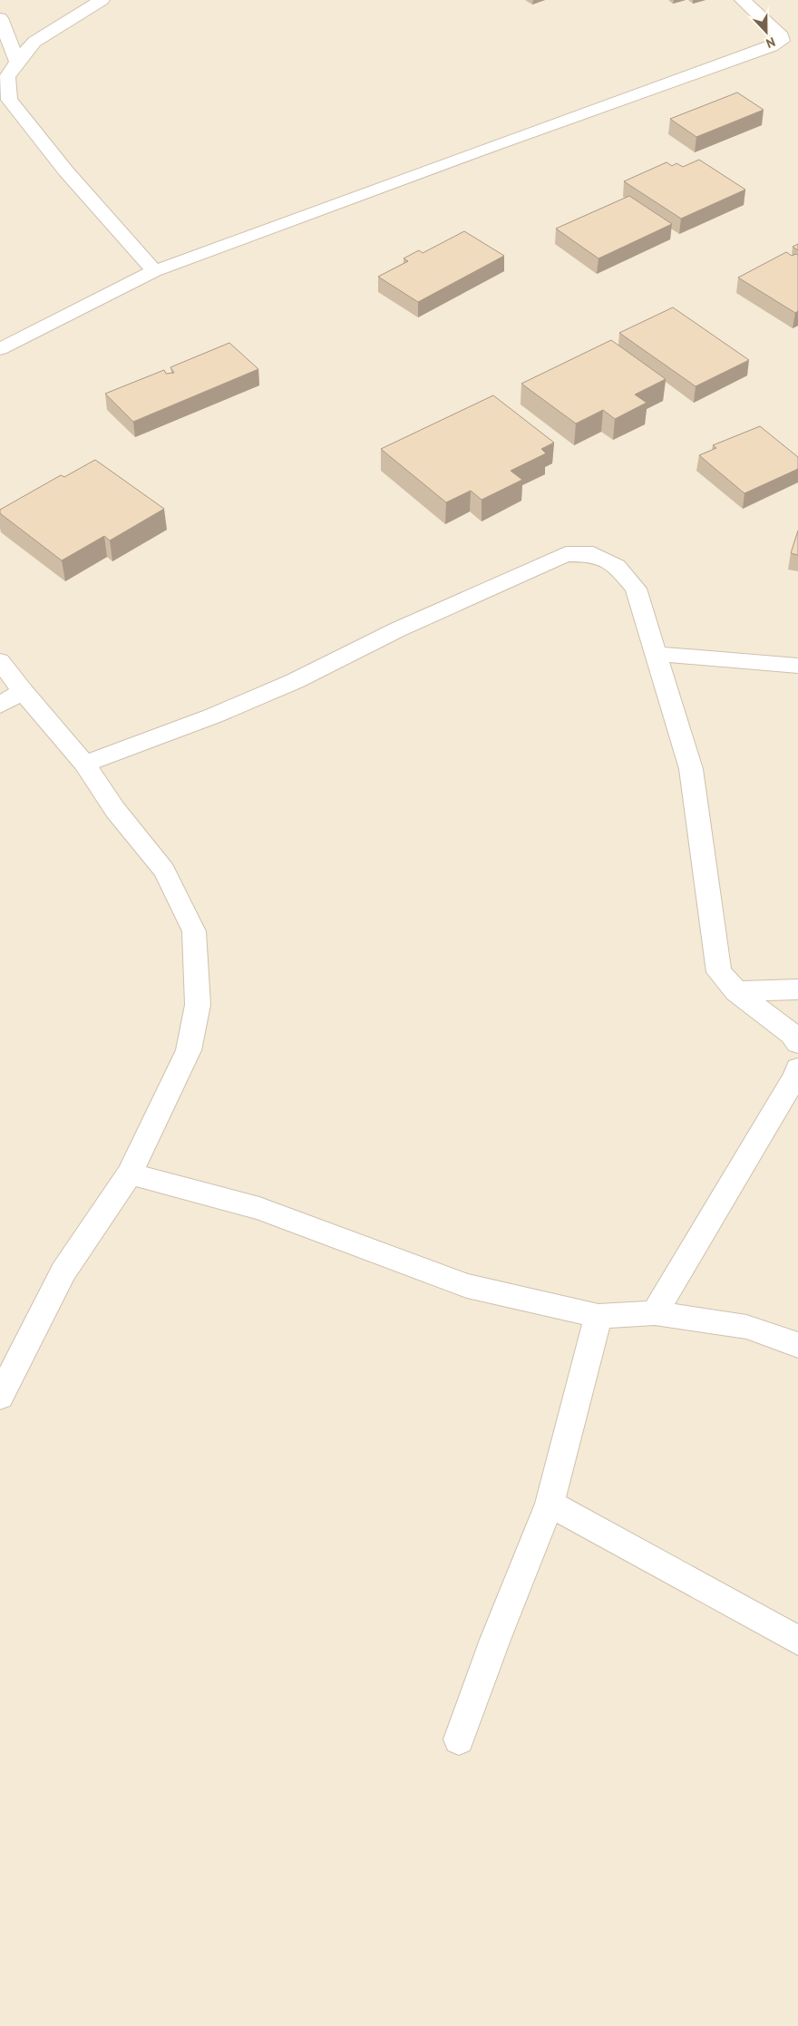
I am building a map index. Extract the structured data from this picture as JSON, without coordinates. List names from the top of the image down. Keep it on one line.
{"north":"bottom"}
